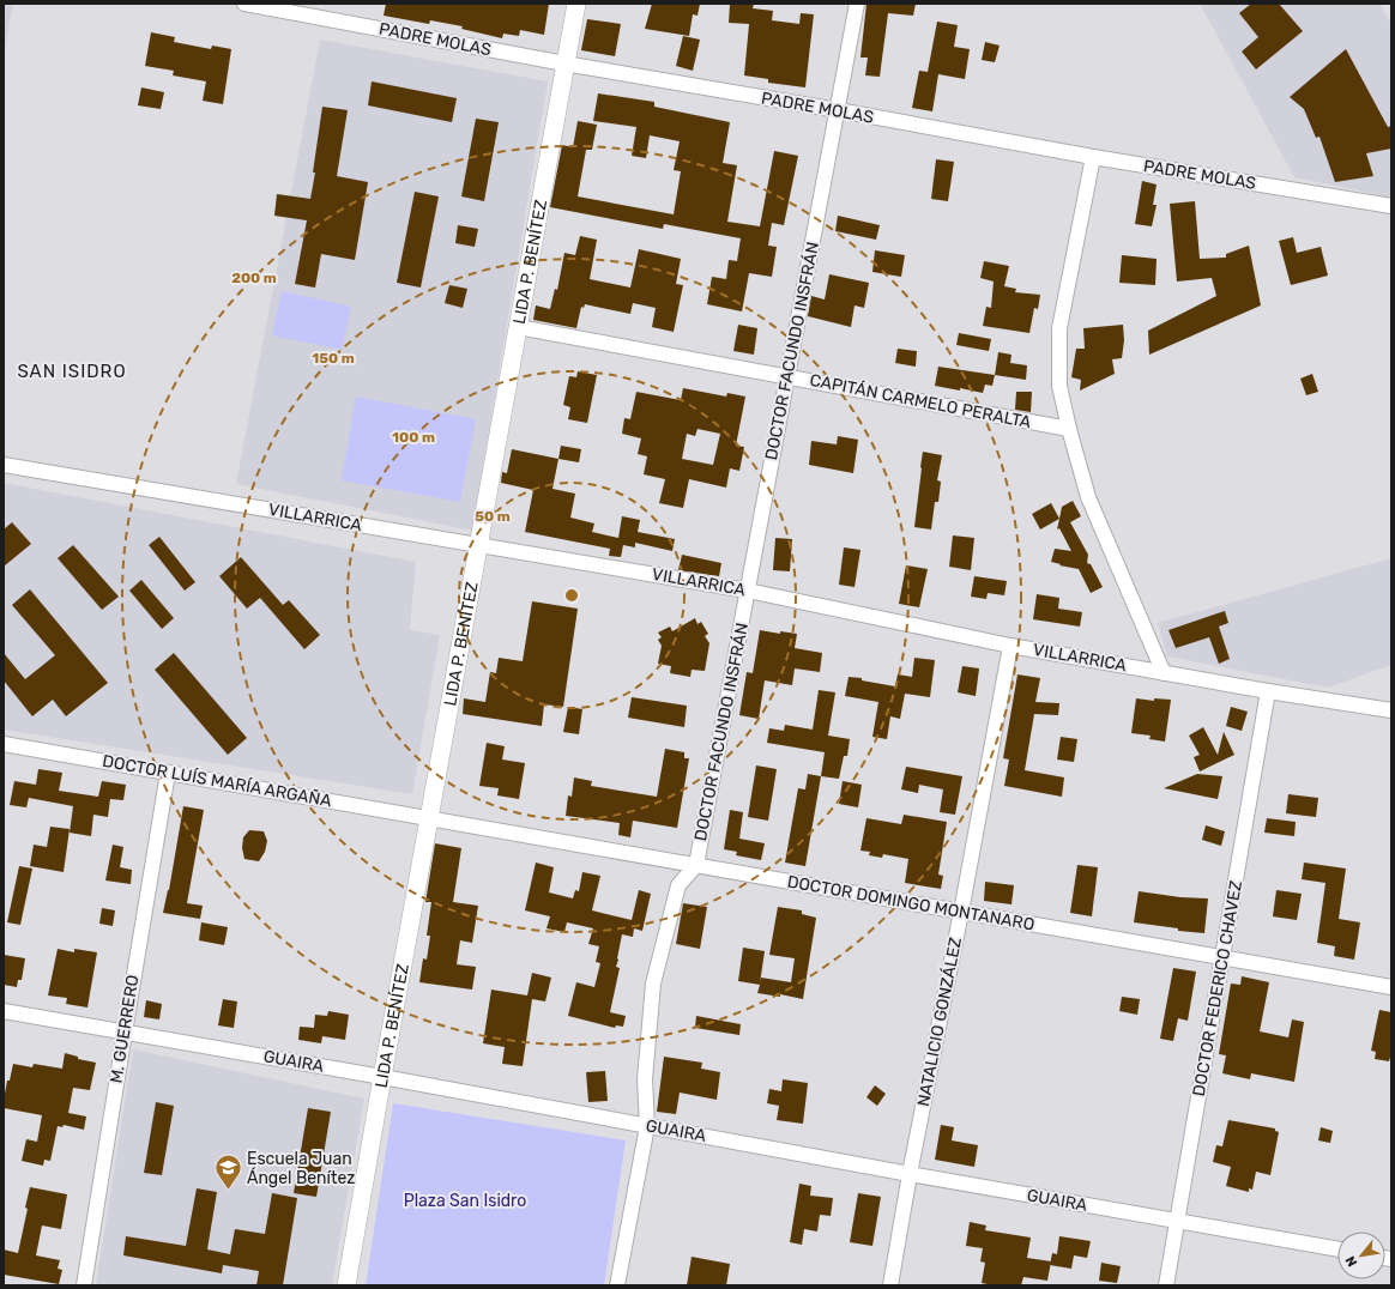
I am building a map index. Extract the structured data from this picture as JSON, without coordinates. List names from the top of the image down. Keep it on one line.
{"streets":{"street":["PADRE MOLAS","LIDA P. BENÍTEZ","DOCTOR FACUNDO INSFRÁN","CAPITÁN CARMELO PERALTA","VILLARRICA","DOCTOR LUÍS MARÍA ARGAÑA","DOCTOR DOMINGO MONTANARO","DOCTOR FEDERICO CHAVEZ","NATALICIO GONZÁLEZ","M. GUERRERO","GUAIRA"]},"crossings":[["PADRE MOLAS","LIDA P. BENÍTEZ"],["PADRE MOLAS","DOCTOR FACUNDO INSFRÁN"],["LIDA P. BENÍTEZ","CAPITÁN CARMELO PERALTA"],["LIDA P. BENÍTEZ","VILLARRICA"],["LIDA P. BENÍTEZ","DOCTOR LUÍS MARÍA ARGAÑA"],["LIDA P. BENÍTEZ","DOCTOR DOMINGO MONTANARO"],["LIDA P. BENÍTEZ","GUAIRA"],["DOCTOR FACUNDO INSFRÁN","CAPITÁN CARMELO PERALTA"],["DOCTOR FACUNDO INSFRÁN","VILLARRICA"],["DOCTOR FACUNDO INSFRÁN","DOCTOR DOMINGO MONTANARO"],["DOCTOR FACUNDO INSFRÁN","GUAIRA"],["VILLARRICA","DOCTOR FEDERICO CHAVEZ"],["VILLARRICA","NATALICIO GONZÁLEZ"],["DOCTOR LUÍS MARÍA ARGAÑA","DOCTOR DOMINGO MONTANARO"],["DOCTOR LUÍS MARÍA ARGAÑA","M. GUERRERO"],["DOCTOR DOMINGO MONTANARO","DOCTOR FEDERICO CHAVEZ"],["DOCTOR DOMINGO MONTANARO","NATALICIO GONZÁLEZ"],["DOCTOR FEDERICO CHAVEZ","GUAIRA"],["NATALICIO GONZÁLEZ","GUAIRA"],["M. GUERRERO","GUAIRA"]],"districts":["SAN ISIDRO"],"parks":["Plaza San Isidro"],"places":{"school or university":["Escuela Juan Ángel Benítez"]},"north":"bottom left","rings":["200 m","150 m","100 m","50 m"]}
